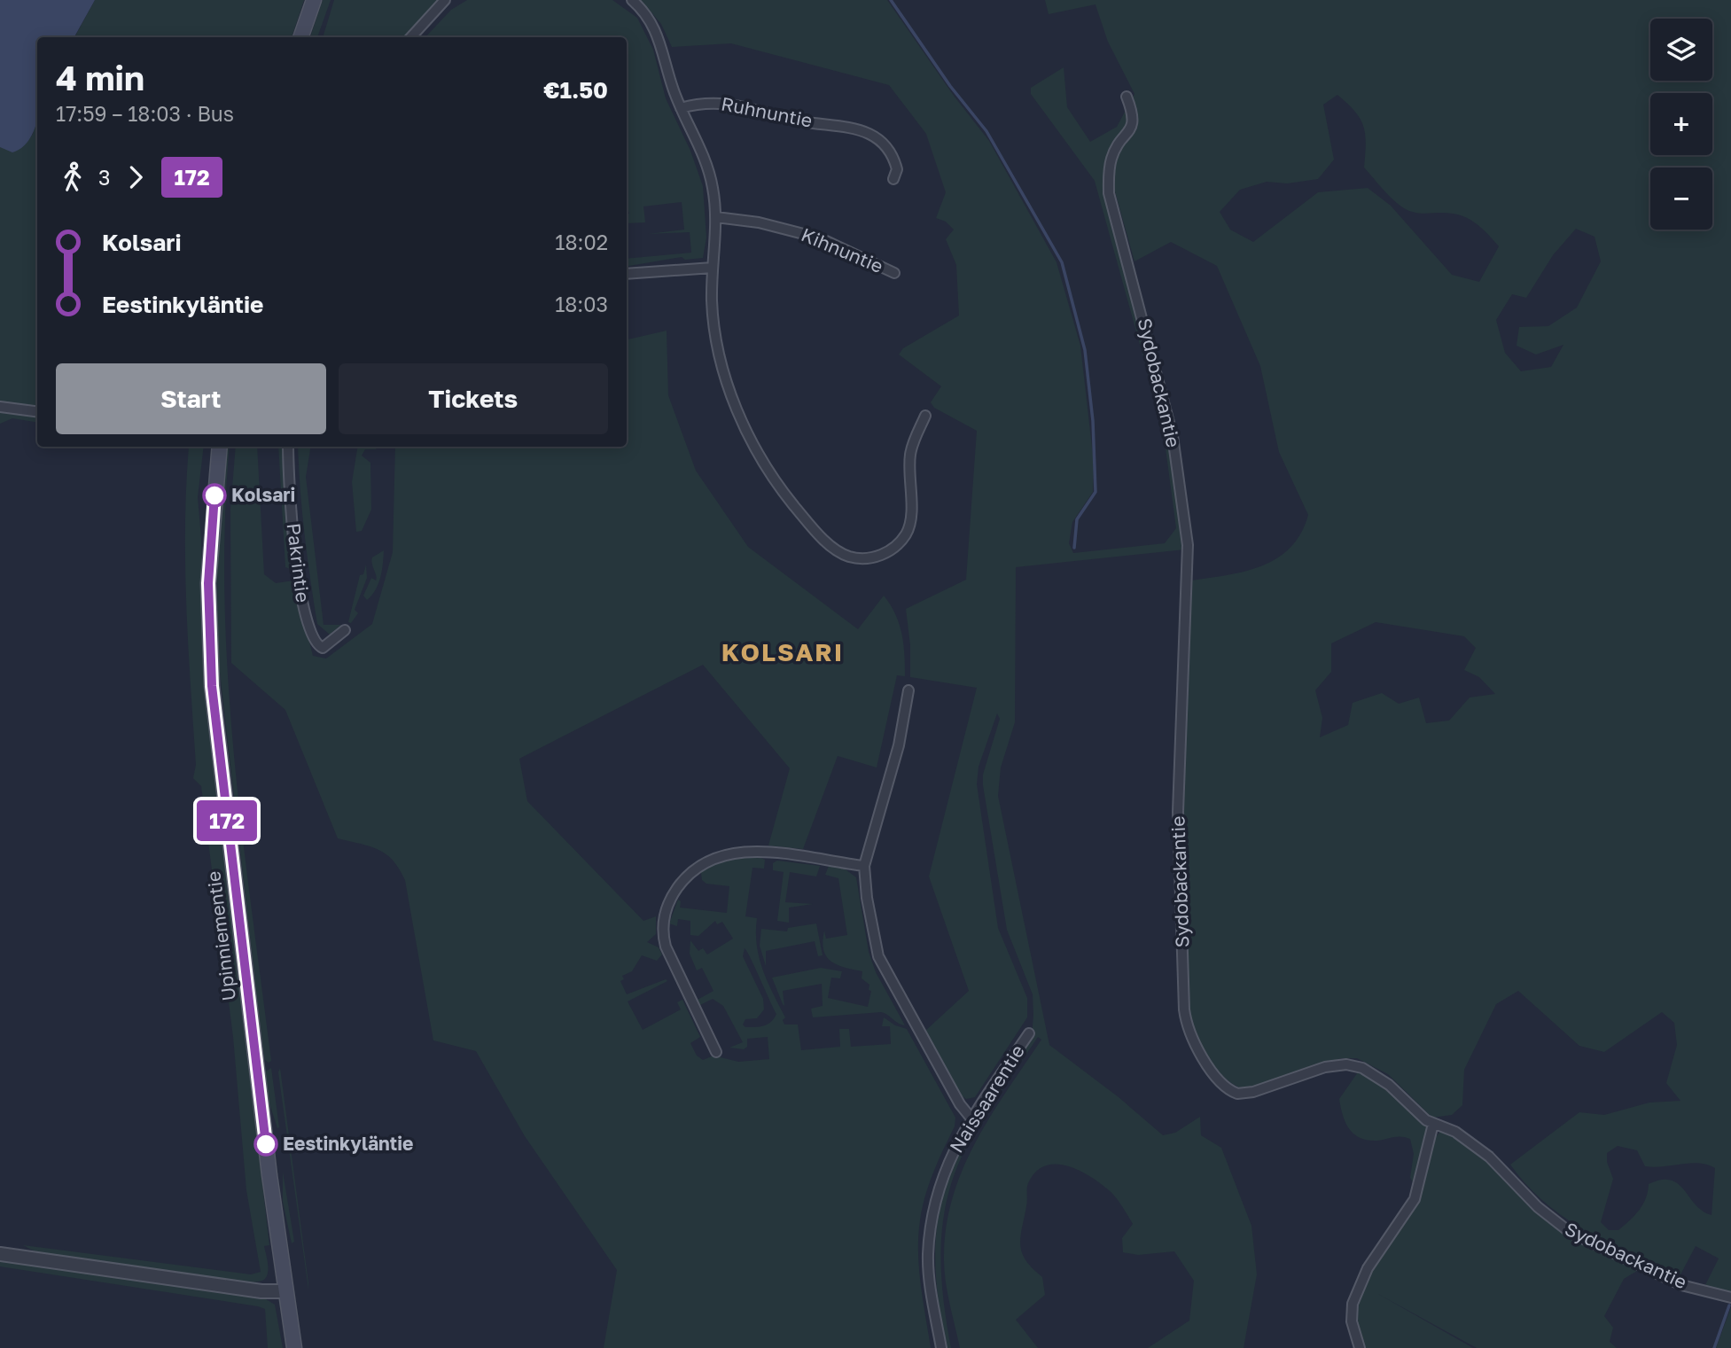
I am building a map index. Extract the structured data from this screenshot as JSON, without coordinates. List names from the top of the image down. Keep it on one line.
{"streets":{"main road":["Upinniementie"],"street":["Ruhnuntie","Kihnuntie","Sydobackantie","Pakrintie","Naissaarentie"]},"districts":["KOLSARI"],"places":["Kolsari","Eestinkyläntie"],"lines":["bus line 172"],"page":{"on_map":"172","map_buttons":["+","−"],"heading":["4 min","17:59 – 18:03 · Bus","€1.50"],"legs":["3","172"],"list":[{"name":"Kolsari","value":"18:02"},{"name":"Eestinkyläntie","value":"18:03"}],"buttons":["Start","Tickets"]}}
